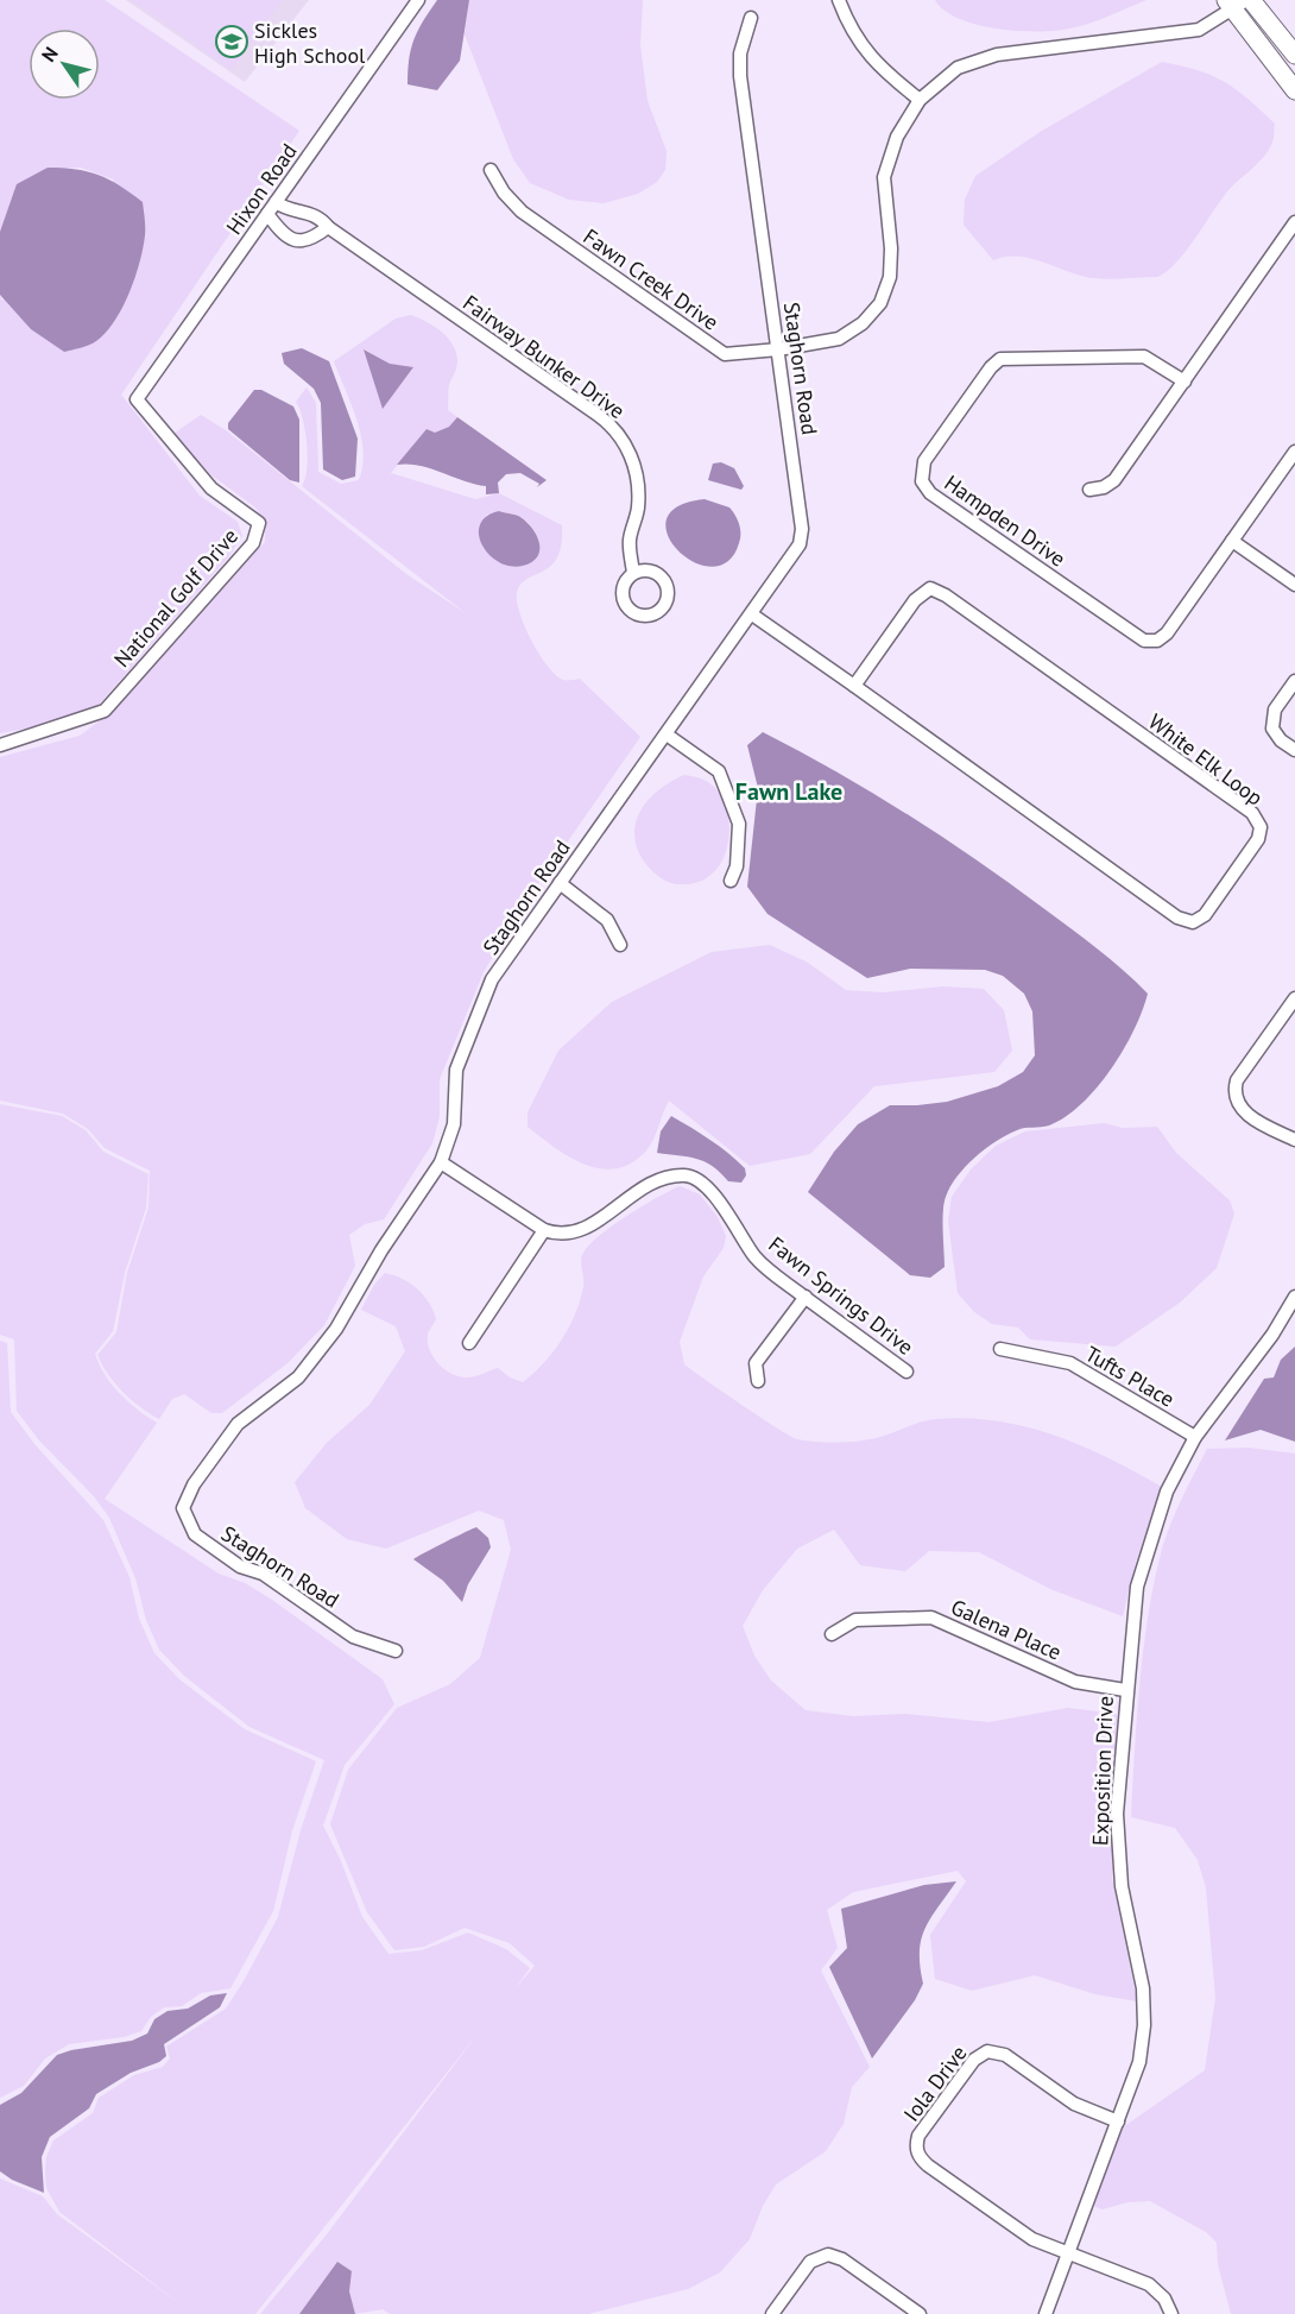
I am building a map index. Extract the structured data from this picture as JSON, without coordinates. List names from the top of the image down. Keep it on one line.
{"streets":{"street":["Hixon Road","Fawn Creek Drive","Fairway Bunker Drive","Staghorn Road","Hampden Drive","National Golf Drive","White Elk Loop","Fawn Springs Drive","Tufts Place","Galena Place","Exposition Drive","Iola Drive"]},"crossings":[["Hixon Road","Fairway Bunker Drive"],["Hixon Road","National Golf Drive"],["Fawn Creek Drive","Staghorn Road"],["Staghorn Road","White Elk Loop"],["Tufts Place","Exposition Drive"],["Galena Place","Exposition Drive"],["Exposition Drive","Iola Drive"]],"districts":["Fawn Lake"],"places":{"school or university":["Sickles High School"]},"north":"top left"}
